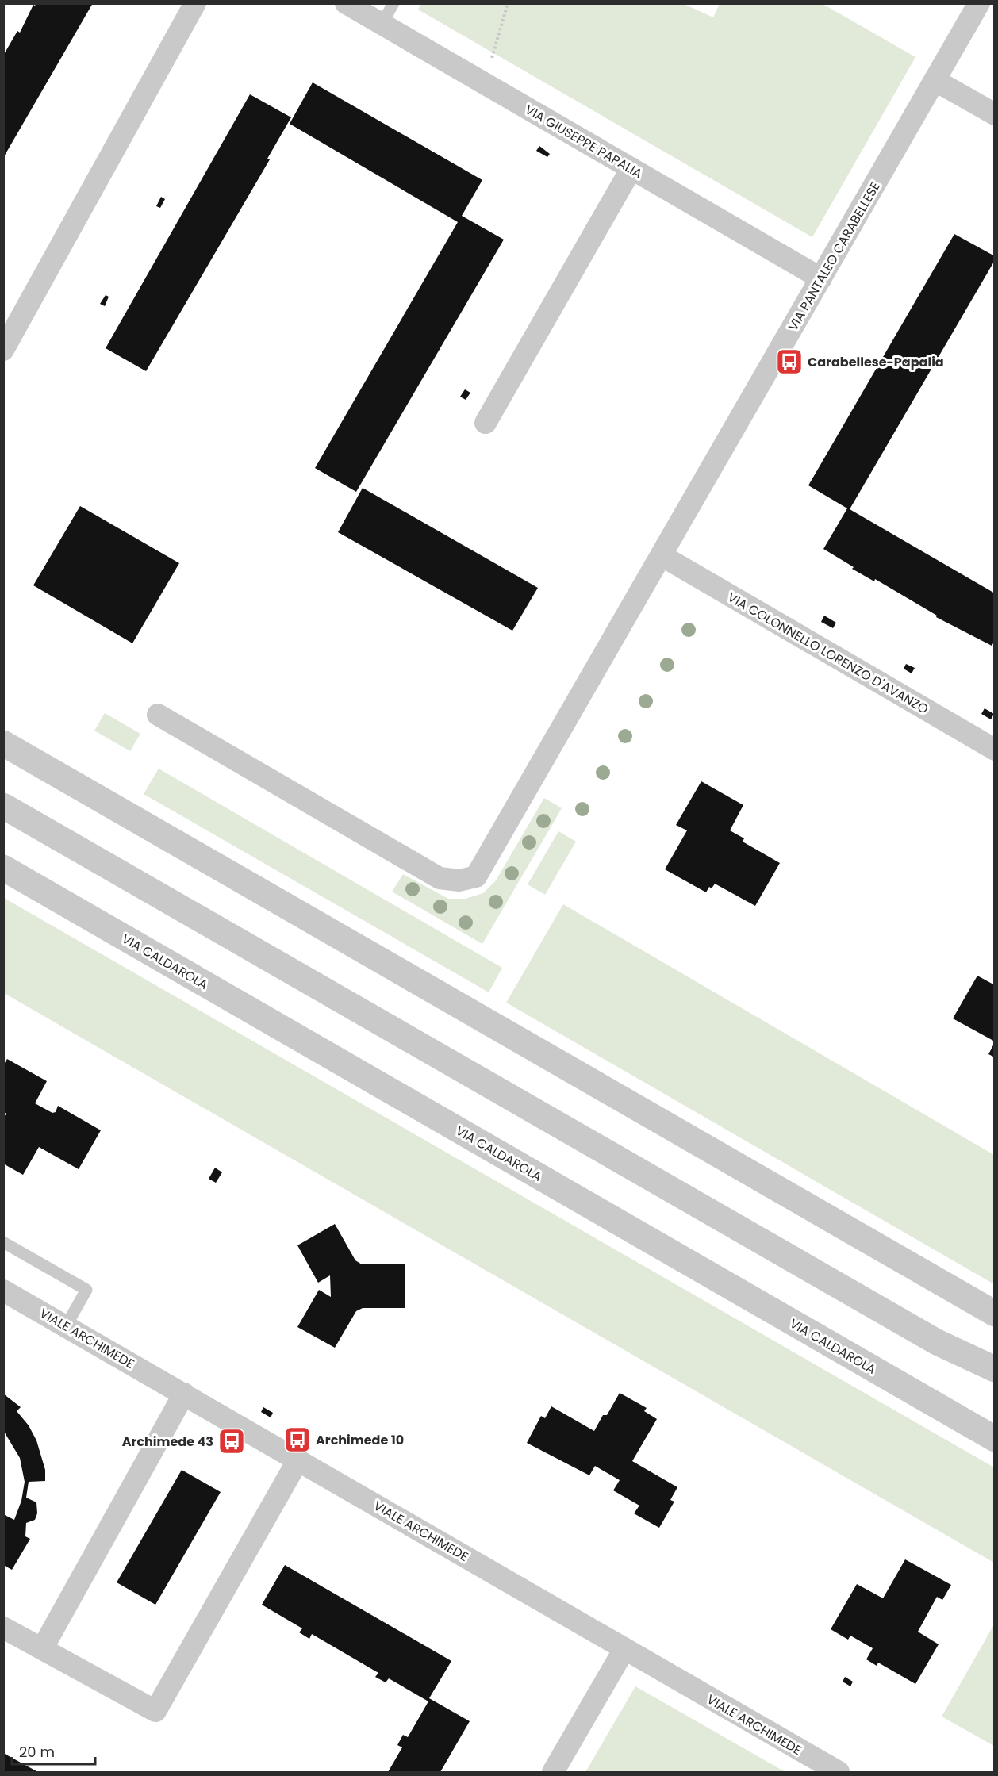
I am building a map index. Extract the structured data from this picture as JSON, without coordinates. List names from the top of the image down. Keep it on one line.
{"streets":{"street":["VIA GIUSEPPE PAPALIA","VIA PANTALEO CARABELLESE","VIA COLONNELLO LORENZO D'AVANZO","VIA CALDAROLA","VIALE ARCHIMEDE"]},"crossings":[["VIA GIUSEPPE PAPALIA","VIA PANTALEO CARABELLESE"],["VIA PANTALEO CARABELLESE","VIA COLONNELLO LORENZO D'AVANZO"]],"places":{"bus stop":["Carabellese-Papalia","Archimede 10","Archimede 43"]},"scale_bar":"20 m"}
